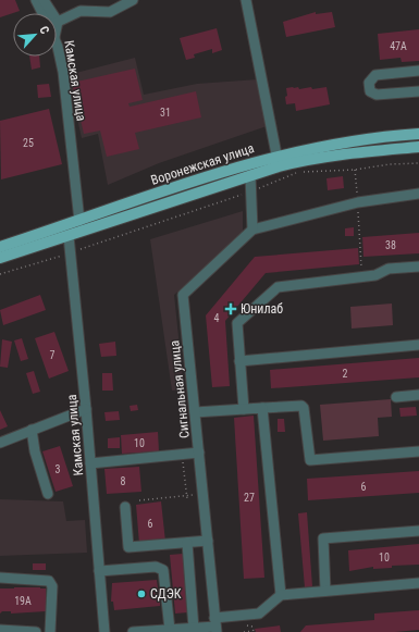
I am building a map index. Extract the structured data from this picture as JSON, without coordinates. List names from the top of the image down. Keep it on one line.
{"streets":{"main road":["Воронежская улица"],"street":["Камская улица","Сигнальная улица"]},"crossings":[["Камская улица","Воронежская улица"]],"places":{"health":["Юнилаб"],"other":["СДЭК"]},"house_numbers":["47А","31","25","38","4","7","2","10","3","8","6","27","6","10","19А"],"north":"top right"}
